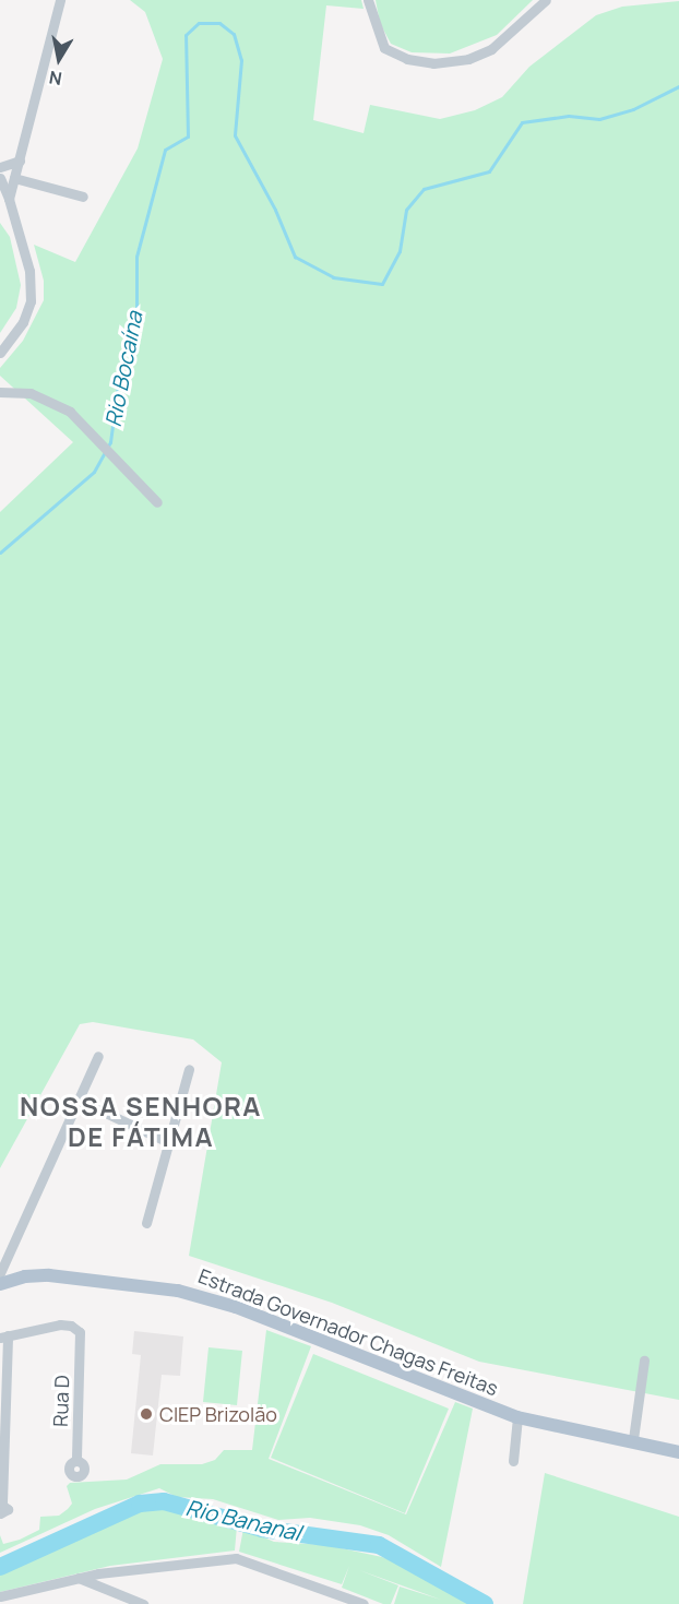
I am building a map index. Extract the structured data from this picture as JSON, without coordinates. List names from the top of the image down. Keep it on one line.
{"streets":{"main road":["Estrada Governador Chagas Freitas"],"street":["Rua D"]},"districts":["NOSSA SENHORA DE FÁTIMA"],"water":["Rio Bocaína","Rio Bananal"],"places":["CIEP Brizolão"],"north":"bottom"}
